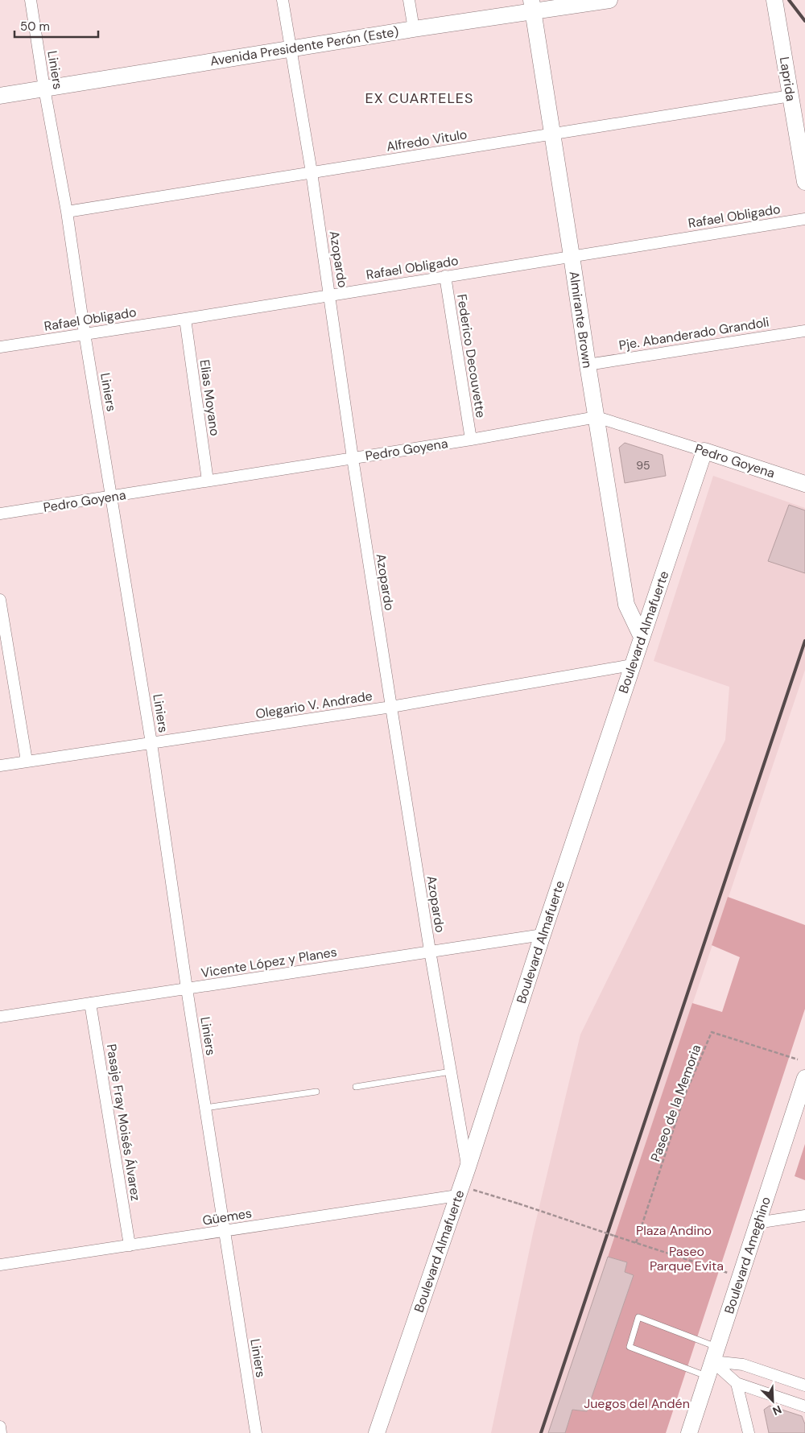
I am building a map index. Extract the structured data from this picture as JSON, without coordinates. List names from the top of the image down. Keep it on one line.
{"streets":{"main road":["Avenida Presidente Perón (Este)","Laprida","Almirante Brown","Pedro Goyena","Boulevard Almafuerte","Boulevard Ameghino"],"street":["Liniers","Alfredo Vitulo","Rafael Obligado","Azopardo","Pje. Abanderado Grandoli","Federico Decouvette","Elias Moyano","Olegario V. Andrade","Vicente López y Planes","Pasaje Fray Moisés Álvarez","Güemes"],"path":["Paseo de la Memoria"]},"crossings":[["Avenida Presidente Perón (Este)","Liniers"],["Avenida Presidente Perón (Este)","Azopardo"],["Avenida Presidente Perón (Este)","Almirante Brown"],["Liniers","Alfredo Vitulo"],["Liniers","Rafael Obligado"],["Liniers","Pedro Goyena"],["Liniers","Olegario V. Andrade"],["Liniers","Vicente López y Planes"],["Liniers","Güemes"],["Laprida","Alfredo Vitulo"],["Alfredo Vitulo","Azopardo"],["Alfredo Vitulo","Almirante Brown"],["Rafael Obligado","Azopardo"],["Rafael Obligado","Almirante Brown"],["Rafael Obligado","Federico Decouvette"],["Rafael Obligado","Elias Moyano"],["Azopardo","Pedro Goyena"],["Azopardo","Boulevard Almafuerte"],["Azopardo","Olegario V. Andrade"],["Azopardo","Vicente López y Planes"],["Almirante Brown","Pje. Abanderado Grandoli"],["Almirante Brown","Pedro Goyena"],["Almirante Brown","Boulevard Almafuerte"],["Federico Decouvette","Pedro Goyena"],["Elias Moyano","Pedro Goyena"],["Pedro Goyena","Boulevard Almafuerte"],["Boulevard Almafuerte","Olegario V. Andrade"],["Boulevard Almafuerte","Vicente López y Planes"],["Boulevard Almafuerte","Güemes"],["Vicente López y Planes","Pasaje Fray Moisés Álvarez"],["Pasaje Fray Moisés Álvarez","Güemes"]],"districts":["EX CUARTELES"],"parks":["Plaza Andino","Paseo Parque Evita","Juegos del Andén"],"house_numbers":["95"],"scale_bar":"50 m","north":"bottom right"}
